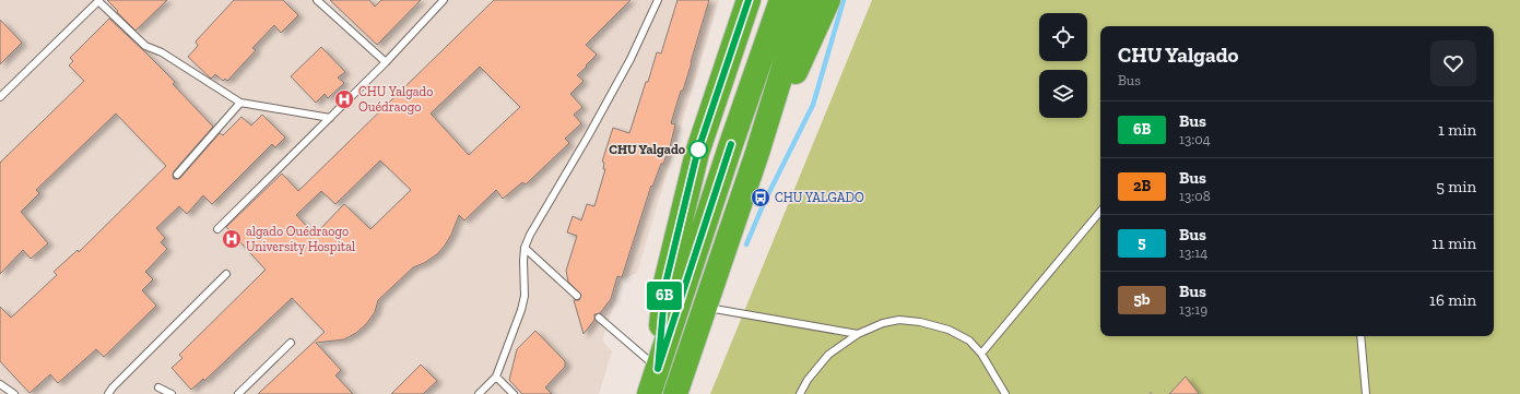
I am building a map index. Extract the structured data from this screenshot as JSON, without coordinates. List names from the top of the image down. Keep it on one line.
{"places":{"hospital":["CHU Yalgado Ouédraogo","algado Ouédraogo University Hospital"],"other":["CHU Yalgado"],"bus stop":["CHU YALGADO"]},"lines":["bus line 6B"],"page":{"on_map":"6B","heading":["CHU Yalgado","Bus"],"list":[{"mark":"6B","name":"Bus","note":"13:04","value":"1 min"},{"mark":"2B","name":"Bus","note":"13:08","value":"5 min"},{"mark":"5","name":"Bus","note":"13:14","value":"11 min"},{"mark":"5b","name":"Bus","note":"13:19","value":"16 min"}]}}
